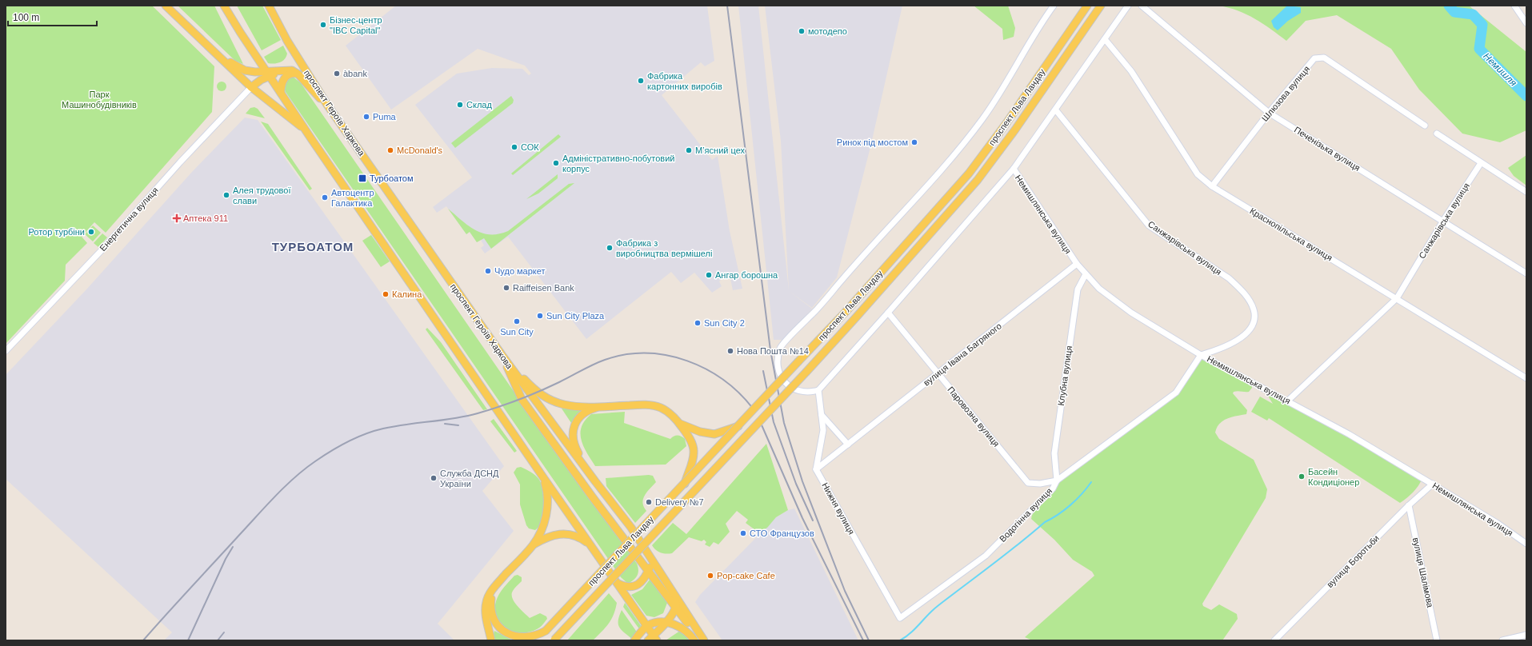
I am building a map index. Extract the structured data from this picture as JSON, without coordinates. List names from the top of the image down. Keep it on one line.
{"streets":{"main road":["проспект Льва Ландау","проспект Героїв Харкова"],"street":["Шлюзова вулиця","Печенізька вулиця","Немишлянська вулиця","Енергетична вулиця","Санжарівська вулиця","Краснопільська вулиця","вулиця Івана Багряного","Клубна вулиця","Паровозна вулиця","Нижня вулиця","Водогінна вулиця","вулиця Боротьби","вулиця Шалімова"]},"crossings":[["Шлюзова вулиця","Печенізька вулиця"],["Шлюзова вулиця","Краснопільська вулиця"],["Печенізька вулиця","Санжарівська вулиця"],["Немишлянська вулиця","Санжарівська вулиця"],["Немишлянська вулиця","вулиця Івана Багряного"],["Немишлянська вулиця","Клубна вулиця"],["Немишлянська вулиця","Водогінна вулиця"],["Немишлянська вулиця","вулиця Боротьби"],["Санжарівська вулиця","Краснопільська вулиця"],["Санжарівська вулиця","Водогінна вулиця"],["вулиця Івана Багряного","Паровозна вулиця"],["вулиця Івана Багряного","Нижня вулиця"],["Клубна вулиця","Паровозна вулиця"],["Клубна вулиця","Водогінна вулиця"],["Паровозна вулиця","Водогінна вулиця"],["Нижня вулиця","Водогінна вулиця"],["вулиця Боротьби","вулиця Шалімова"]],"districts":["ТУРБОАТОМ"],"water":["Немишля"],"parks":["Парк Машинобудівників"],"places":{"other":["Бізнес-центр \"IBC Capital\"","мотодепо","àbank","Фабрика картонних виробів","Склад","Puma","Ринок під мостом","СОК","McDonald's","М’ясний цех","Адміністративно-побутовий корпус","Алея трудової слави","Автоцентр Галактика","Ротор турбіни","Фабрика з виробництва вермішелі","Чудо маркет","Ангар борошна","Raiffeisen Bank","Калина","Sun City Plaza","Sun City","Sun City 2","Нова Пошта №14","Басейн Кондиціонер","Служба ДСНД України","Delivery №7","СТО Французов","Pop-cake Cafe"],"transit":["Турбоатом"],"health":["Аптека 911"]},"scale_bar":"100 m"}
